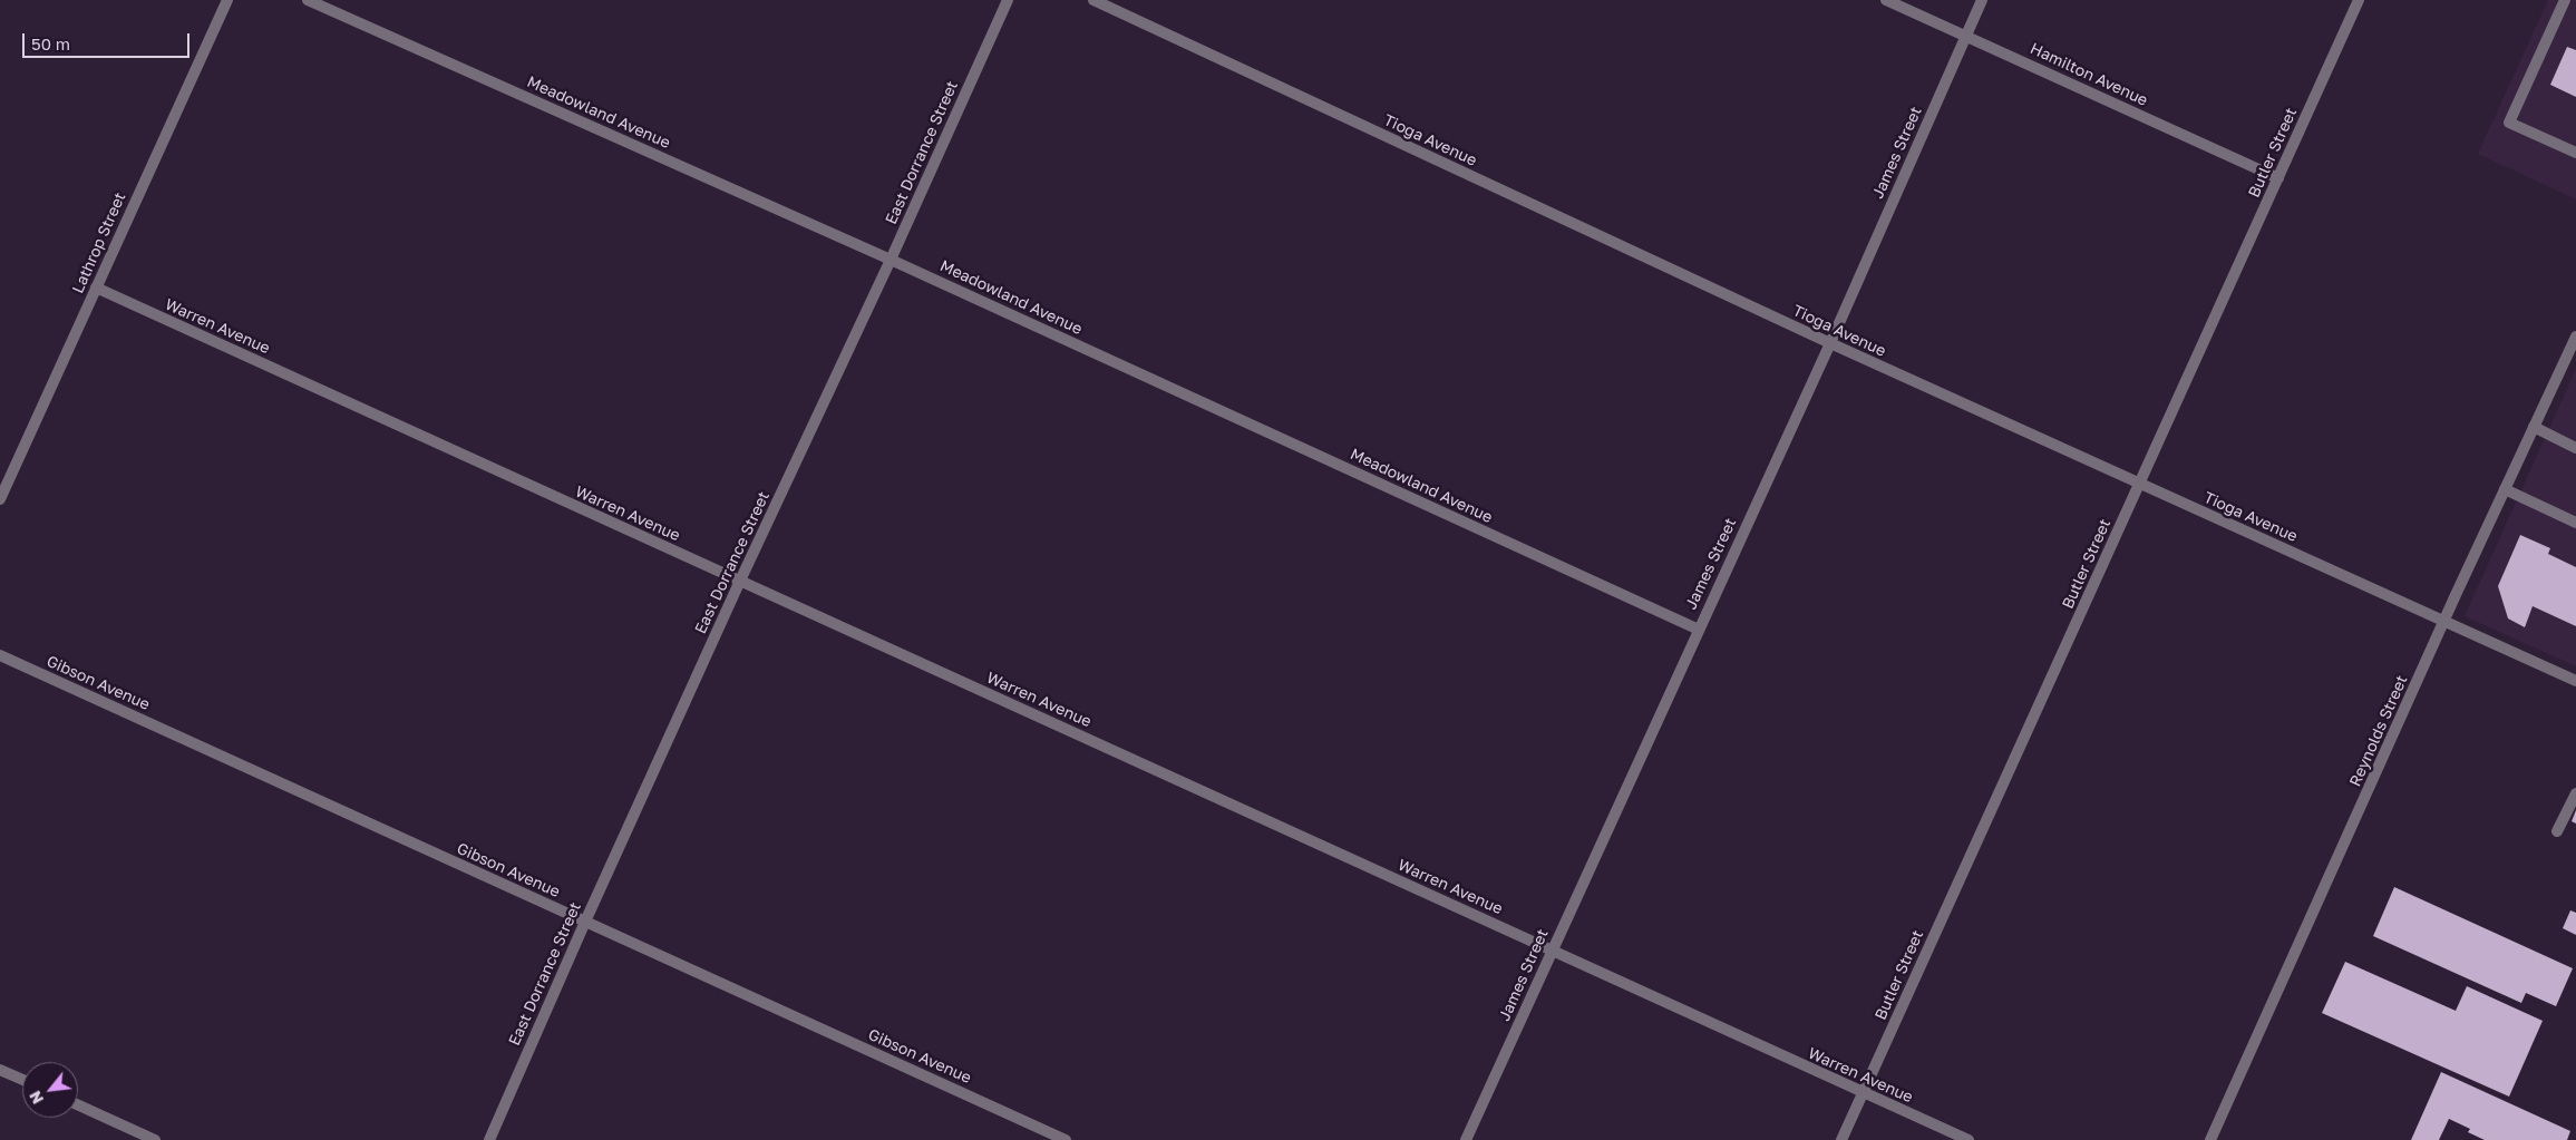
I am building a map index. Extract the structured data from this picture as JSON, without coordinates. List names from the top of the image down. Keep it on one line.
{"streets":{"street":["Hamilton Avenue","Meadowland Avenue","Tioga Avenue","East Dorrance Street","James Street","Butler Street","Lathrop Street","Warren Avenue","Gibson Avenue","Reynolds Street"]},"crossings":[["Hamilton Avenue","James Street"],["Hamilton Avenue","Butler Street"],["Meadowland Avenue","East Dorrance Street"],["Meadowland Avenue","James Street"],["Tioga Avenue","James Street"],["Tioga Avenue","Butler Street"],["Tioga Avenue","Reynolds Street"],["East Dorrance Street","Warren Avenue"],["East Dorrance Street","Gibson Avenue"],["James Street","Warren Avenue"],["Butler Street","Warren Avenue"],["Lathrop Street","Warren Avenue"]],"scale_bar":"50 m","north":"bottom left"}
